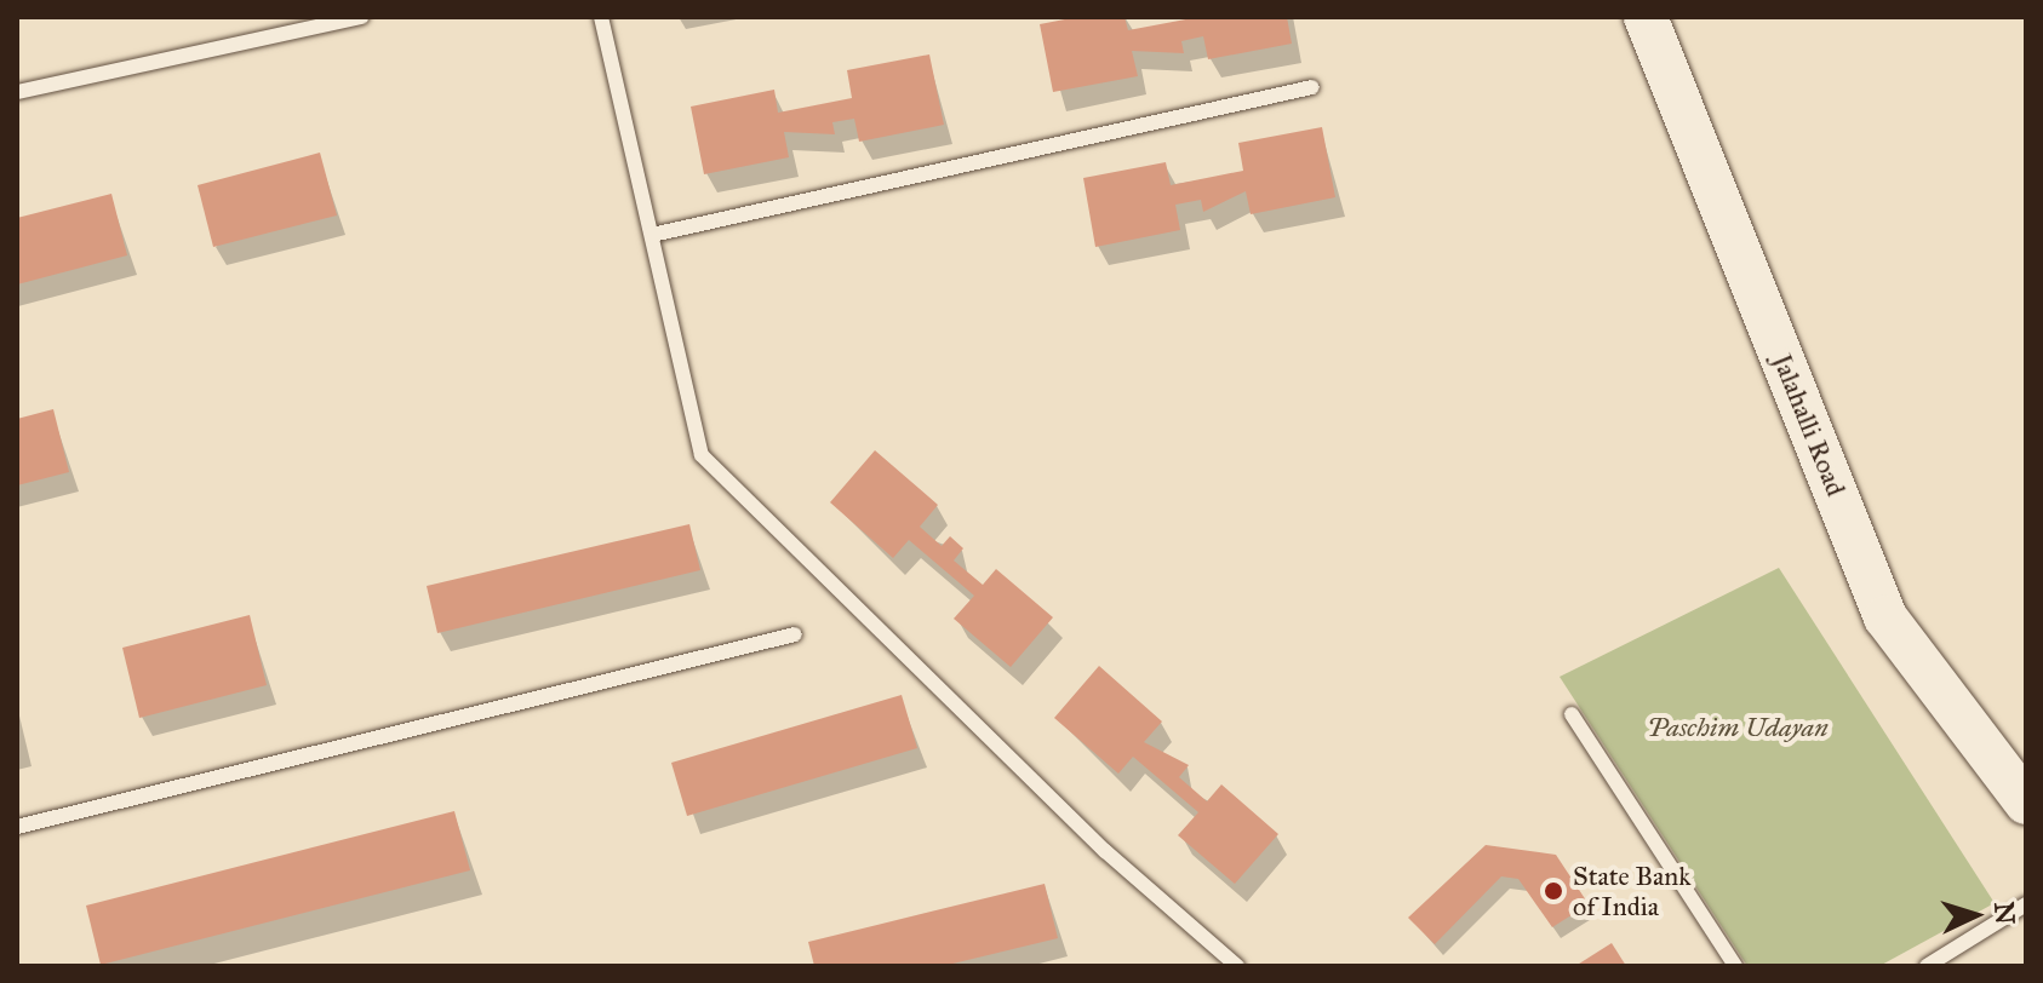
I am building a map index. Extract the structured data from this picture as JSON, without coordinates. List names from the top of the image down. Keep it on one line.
{"streets":{"main road":["Jalahalli Road"]},"parks":["Paschim Udayan"],"places":["State Bank of India"],"north":"right"}
